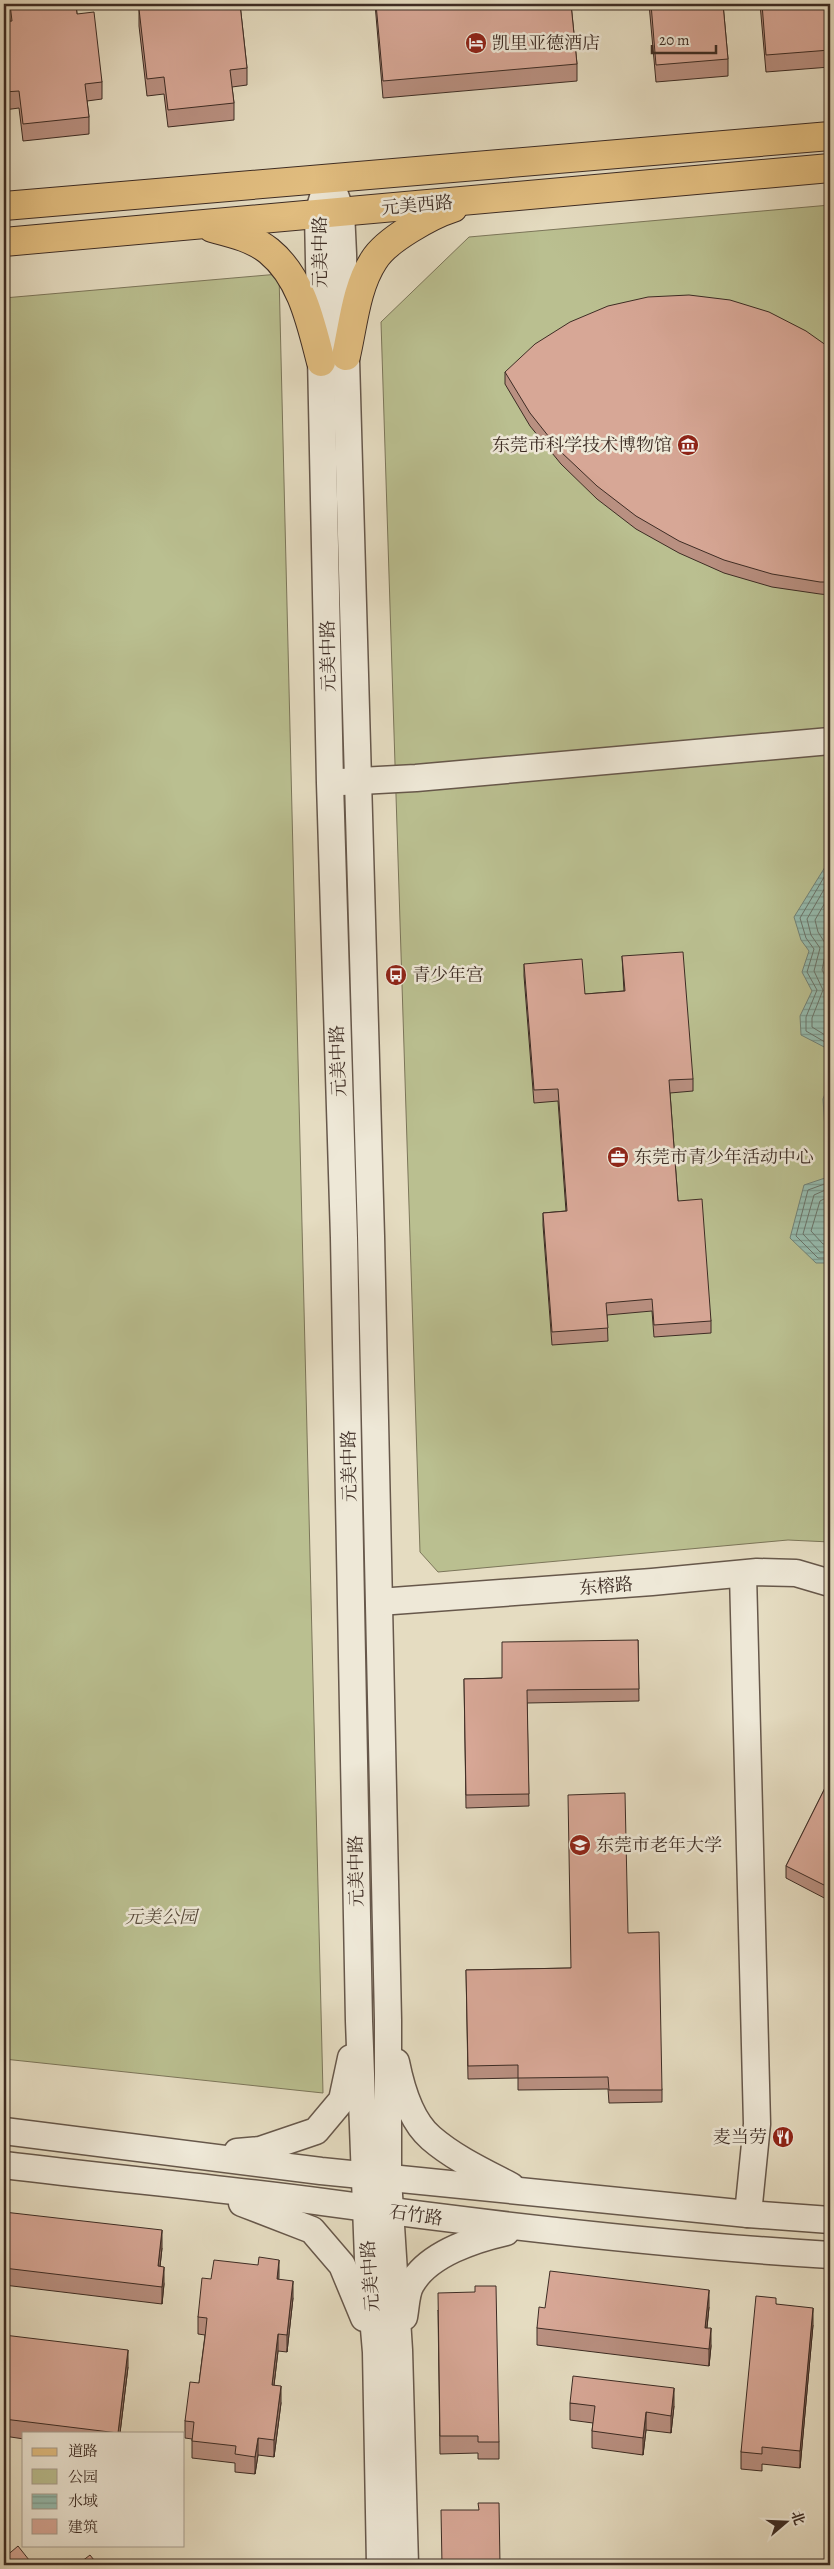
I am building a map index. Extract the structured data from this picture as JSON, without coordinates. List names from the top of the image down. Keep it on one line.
{"streets":{"main road":["元美西路"],"street":["元美中路","东榕路","石竹路"]},"crossings":[["元美西路","元美中路"],["元美中路","东榕路"],["元美中路","石竹路"]],"parks":["元美公园"],"places":{"hotel":["凯里亚德酒店"],"museum":["东莞市科学技术博物馆"],"bus stop":["青少年宫"],"office":["东莞市青少年活动中心"],"school or university":["东莞市老年大学"],"restaurant":["麦当劳"]},"legend":["道路","公园","水域","建筑"],"scale_bar":"20 m","north":"right"}
